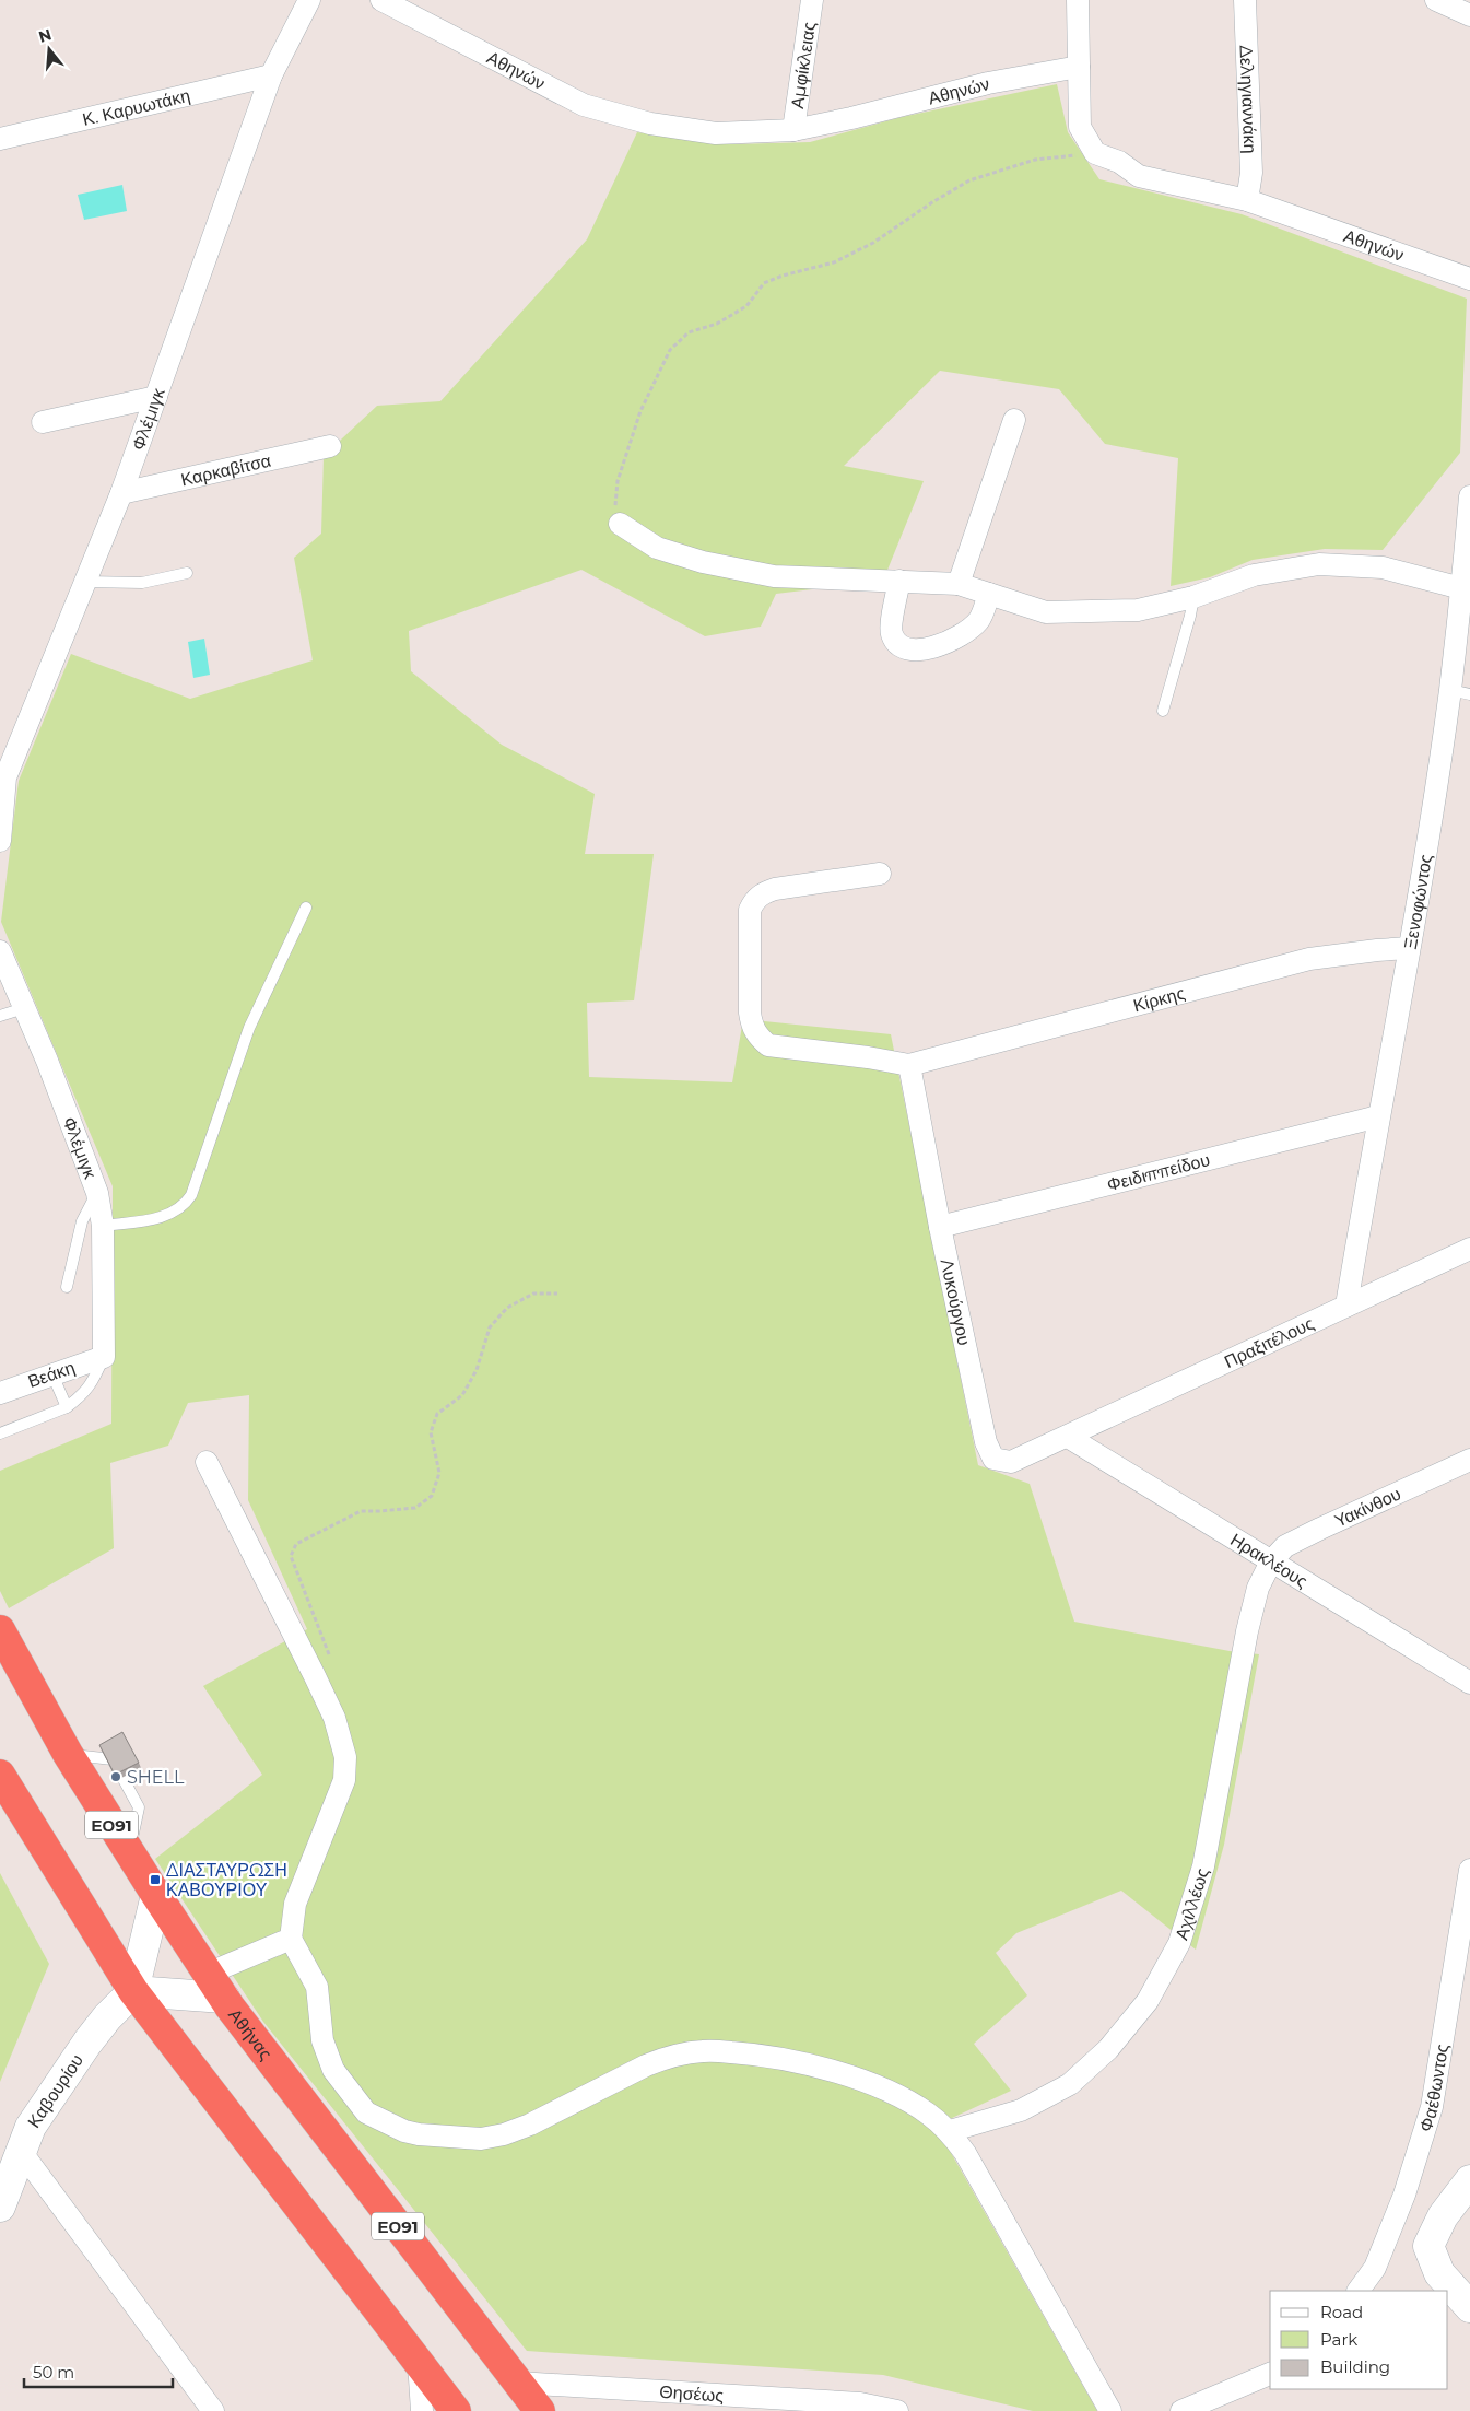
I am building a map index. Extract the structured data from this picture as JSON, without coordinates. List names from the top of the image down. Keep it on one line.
{"streets":{"highway":["ΕΟ91","Αθήνας"],"street":["Αμφίκλειας","Αθηνών","Δεληγιαννάκη","Κ. Καρυωτάκη","Φλέμιγκ","Καρκαβίτσα","Ξενοφώντος","Κίρκης","Φειδιππείδου","Λυκούργου","Πραξιτέλους","Βεάκη","Υακίνθου","Ηρακλέους","Αχιλλέως","Φαέθωντος","Καβουρίου","Θησέως"]},"crossings":[["Αμφίκλειας","Αθηνών"],["Αθηνών","Δεληγιαννάκη"],["Κ. Καρυωτάκη","Φλέμιγκ"],["Φλέμιγκ","Καρκαβίτσα"],["Φλέμιγκ","Βεάκη"],["Ξενοφώντος","Κίρκης"],["Ξενοφώντος","Φειδιππείδου"],["Ξενοφώντος","Πραξιτέλους"],["Κίρκης","Λυκούργου"],["Φειδιππείδου","Λυκούργου"],["Λυκούργου","Πραξιτέλους"],["Λυκούργου","Ηρακλέους"],["Πραξιτέλους","Ηρακλέους"],["Υακίνθου","Ηρακλέους"],["Υακίνθου","Αχιλλέως"],["Ηρακλέους","Αχιλλέως"],["Αθήνας","Θησέως"]],"places":{"other":["SHELL"],"transit":["ΔΙΑΣΤΑΥΡΩΣΗ ΚΑΒΟΥΡΙΟΥ"]},"legend":["Road","Park","Building"],"scale_bar":"50 m","north":"top"}
